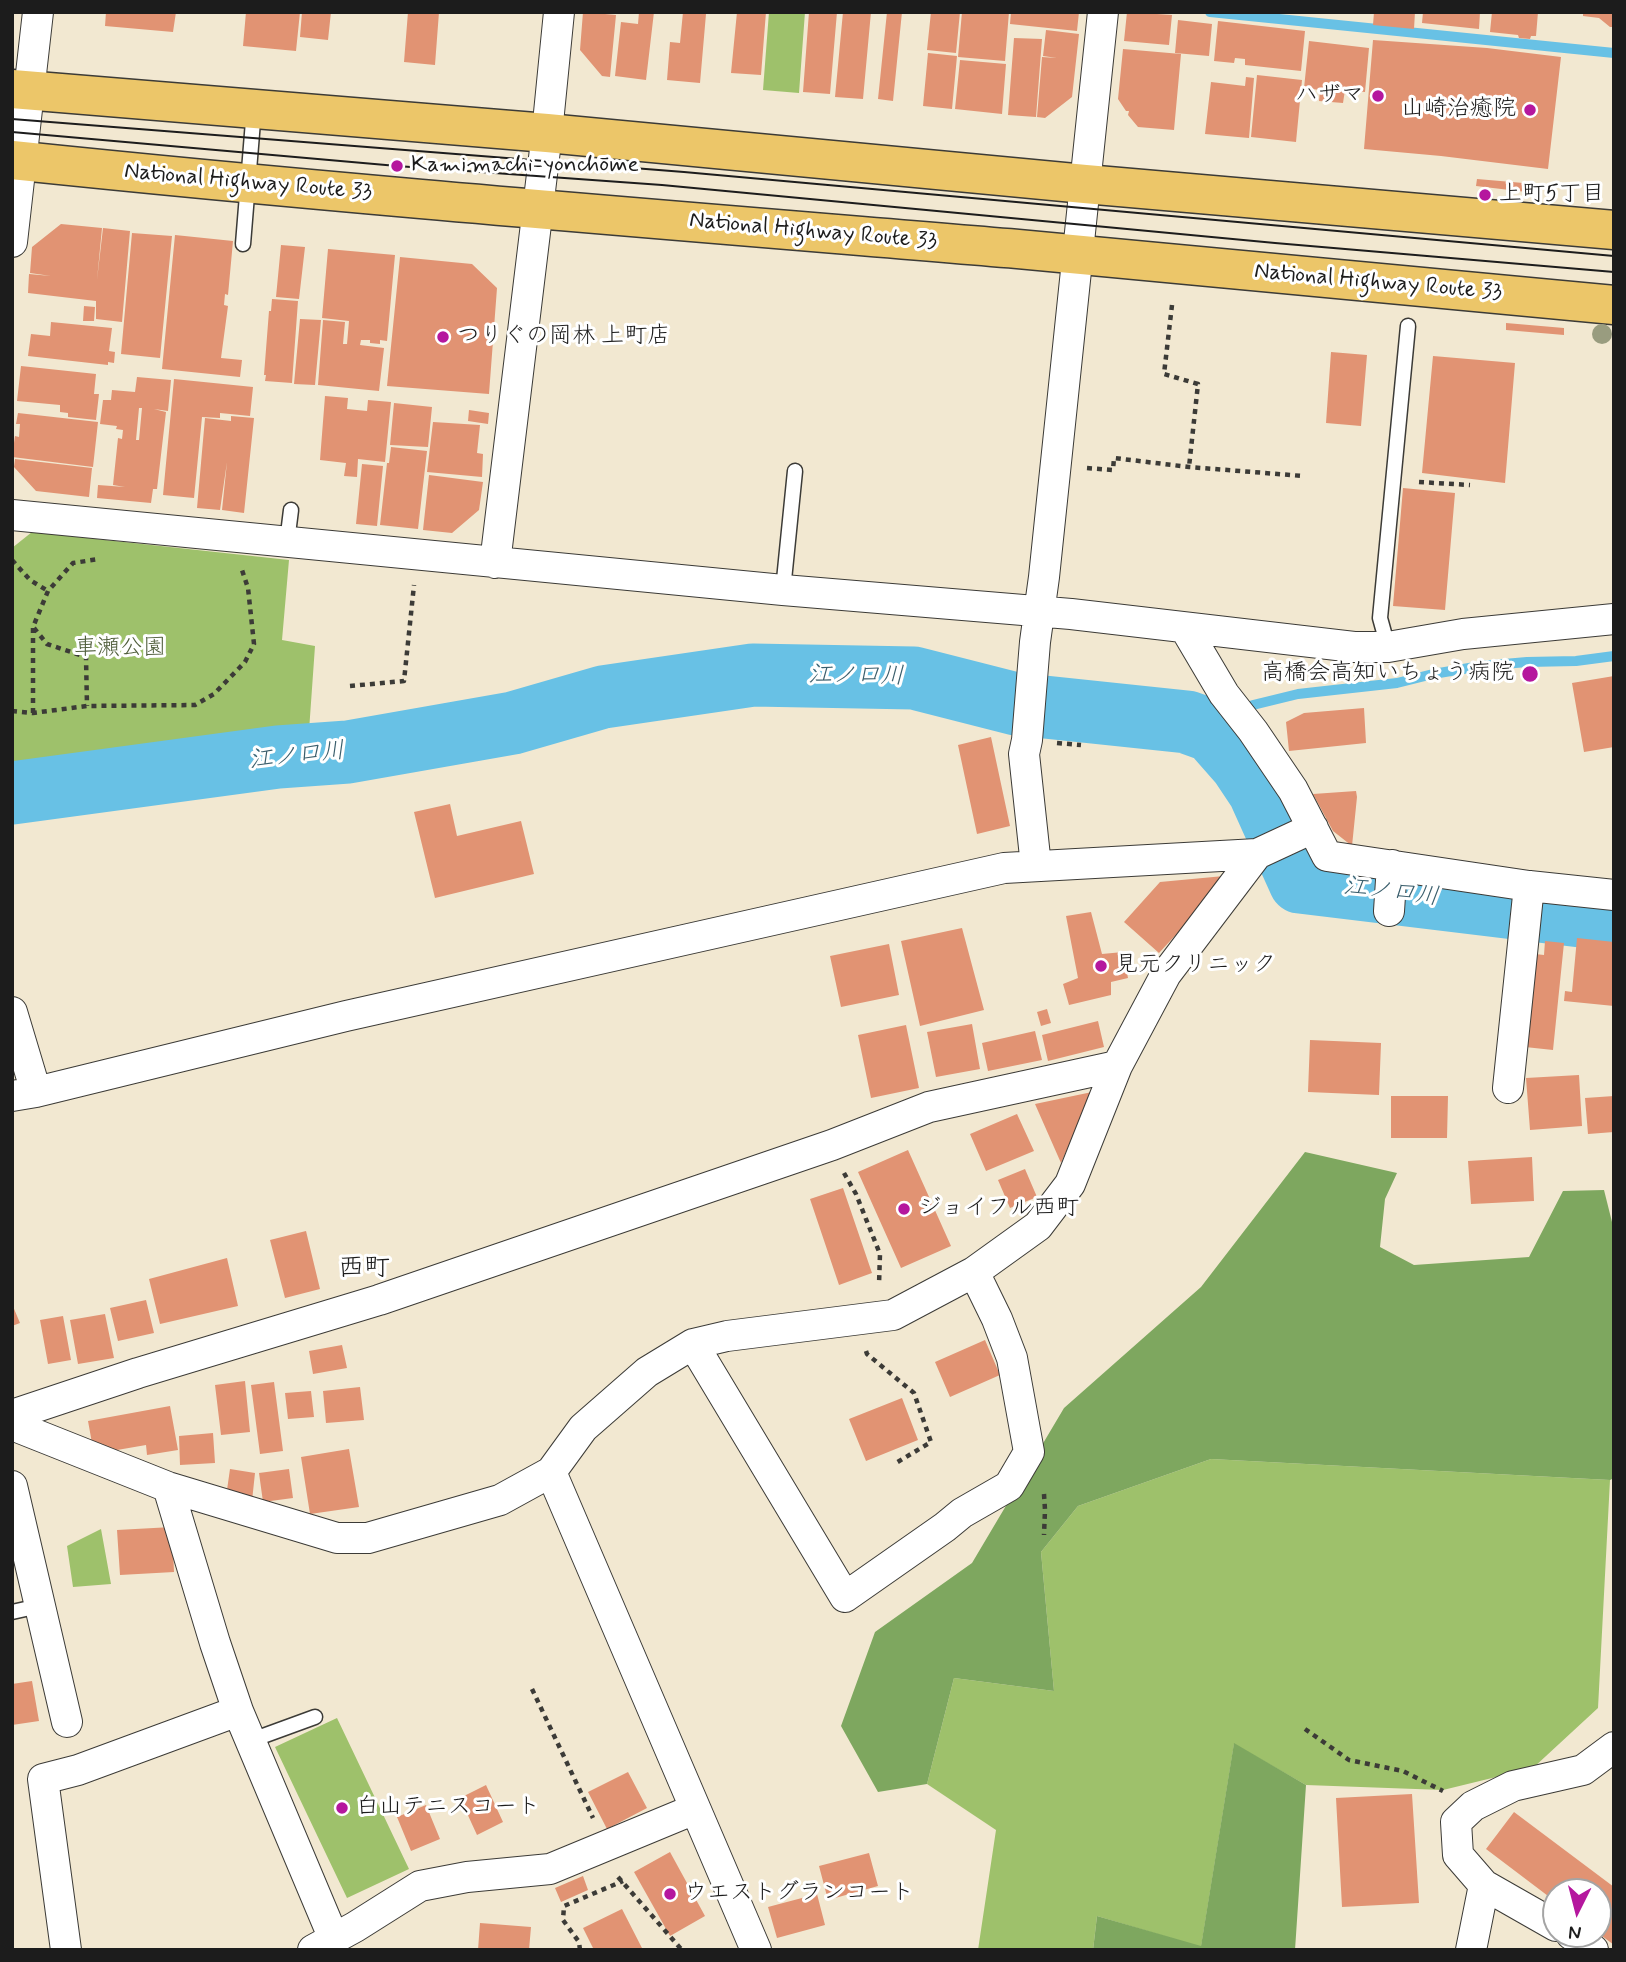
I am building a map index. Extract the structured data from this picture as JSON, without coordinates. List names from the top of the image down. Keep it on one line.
{"streets":{"highway":["National Highway Route 33"]},"districts":["西町"],"water":["江ノ口川"],"parks":["車瀬公園"],"places":["ハザマ","山崎治癒院","Kamimachi-yonchōme","上町5丁目","つりぐの岡林 上町店","高橋会高知いちょう病院","見元クリニック","ジョイフル西町","白山テニスコート","ウエストグランコート"],"north":"bottom"}
